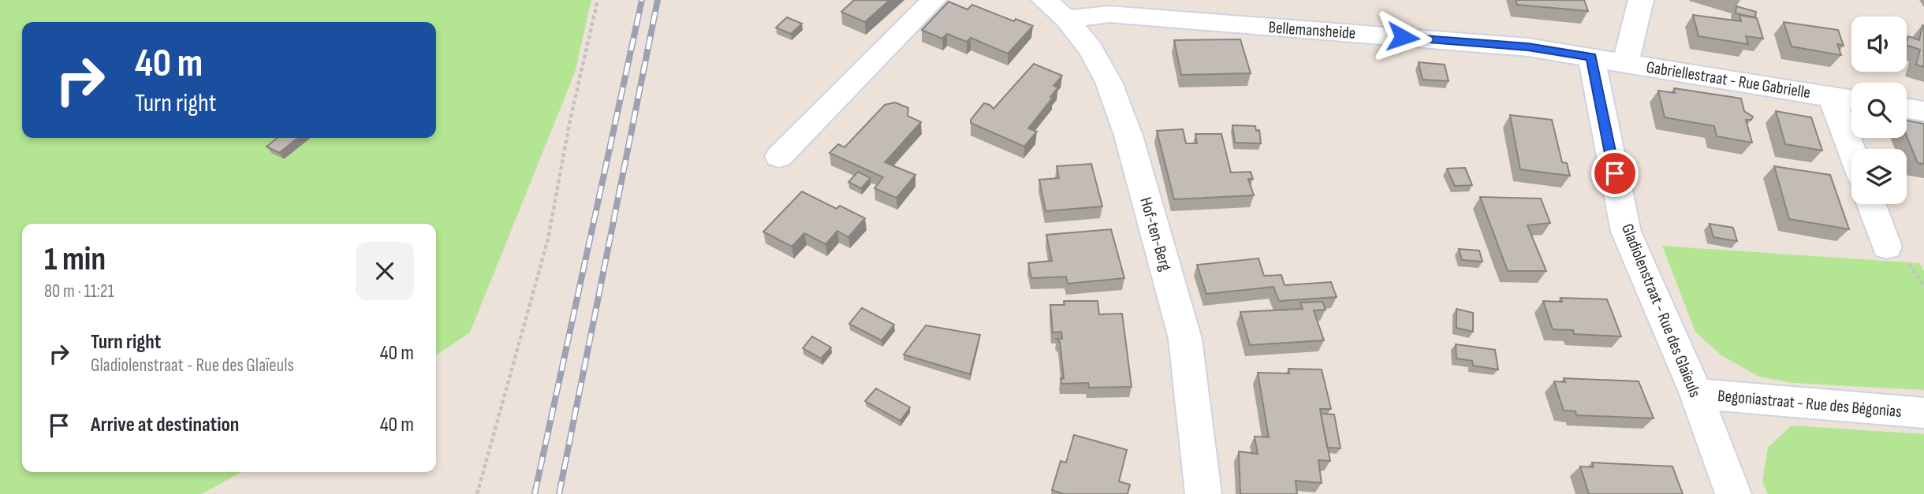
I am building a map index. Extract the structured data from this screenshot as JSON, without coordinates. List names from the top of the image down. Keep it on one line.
{"streets":{"street":["Bellemansheide","Gabriellestraat - Rue Gabrielle","Hof-ten-Berg","Gladiolenstraat - Rue des Glaïeuls","Begoniastraat - Rue des Bégonias"]},"crossings":[["Bellemansheide","Gabriellestraat - Rue Gabrielle"],["Bellemansheide","Hof-ten-Berg"],["Bellemansheide","Gladiolenstraat - Rue des Glaïeuls"],["Gladiolenstraat - Rue des Glaïeuls","Begoniastraat - Rue des Bégonias"]],"page":{"turn":["40 m","Turn right"],"heading":["1 min","80 m · 11:21"],"list":[{"name":"Turn right","note":"Gladiolenstraat - Rue des Glaïeuls","value":"40 m"},{"name":"Arrive at destination","value":"40 m"}]}}
